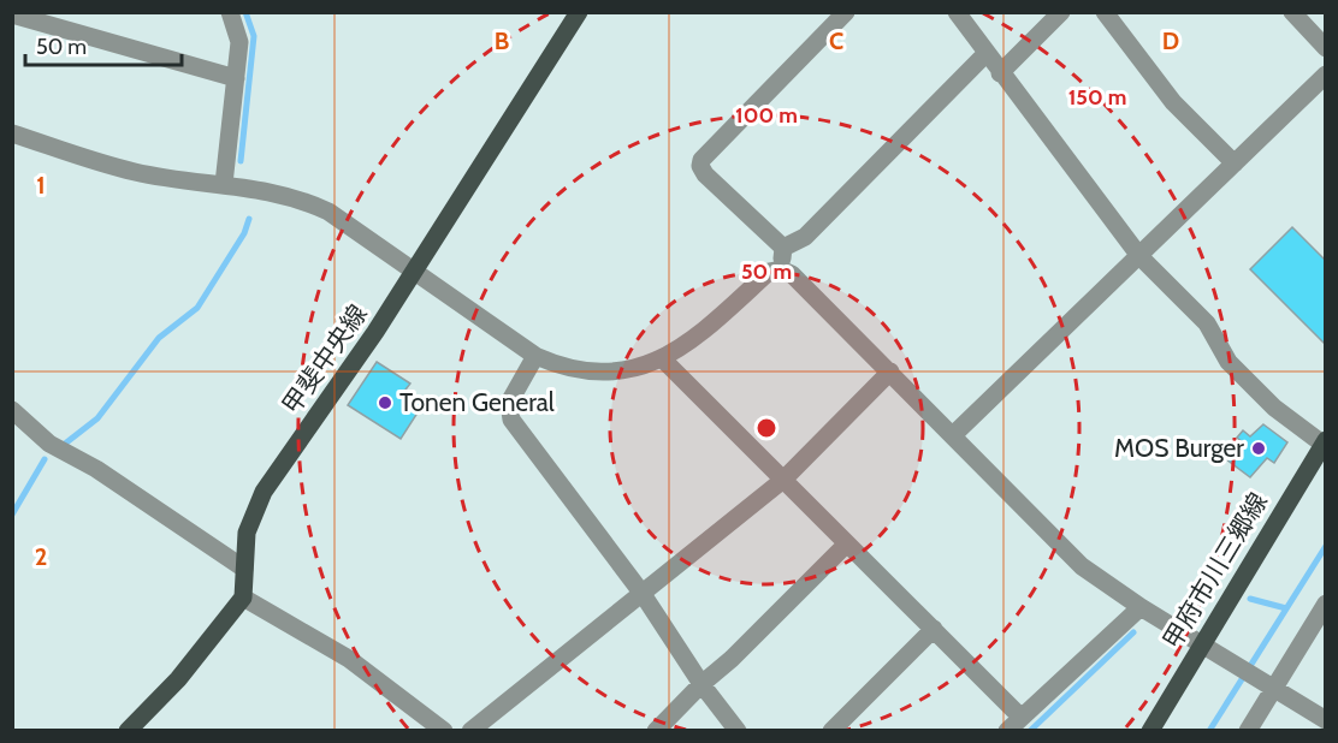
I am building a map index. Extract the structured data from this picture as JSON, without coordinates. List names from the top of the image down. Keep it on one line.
{"streets":{"main road":["甲斐中央線","甲府市川三郷線"]},"places":["Tonen General","MOS Burger"],"scale_bar":"50 m","grid":{"columns":["B","C","D"],"rows":["1","2"]},"rings":["150 m","100 m","50 m"]}
